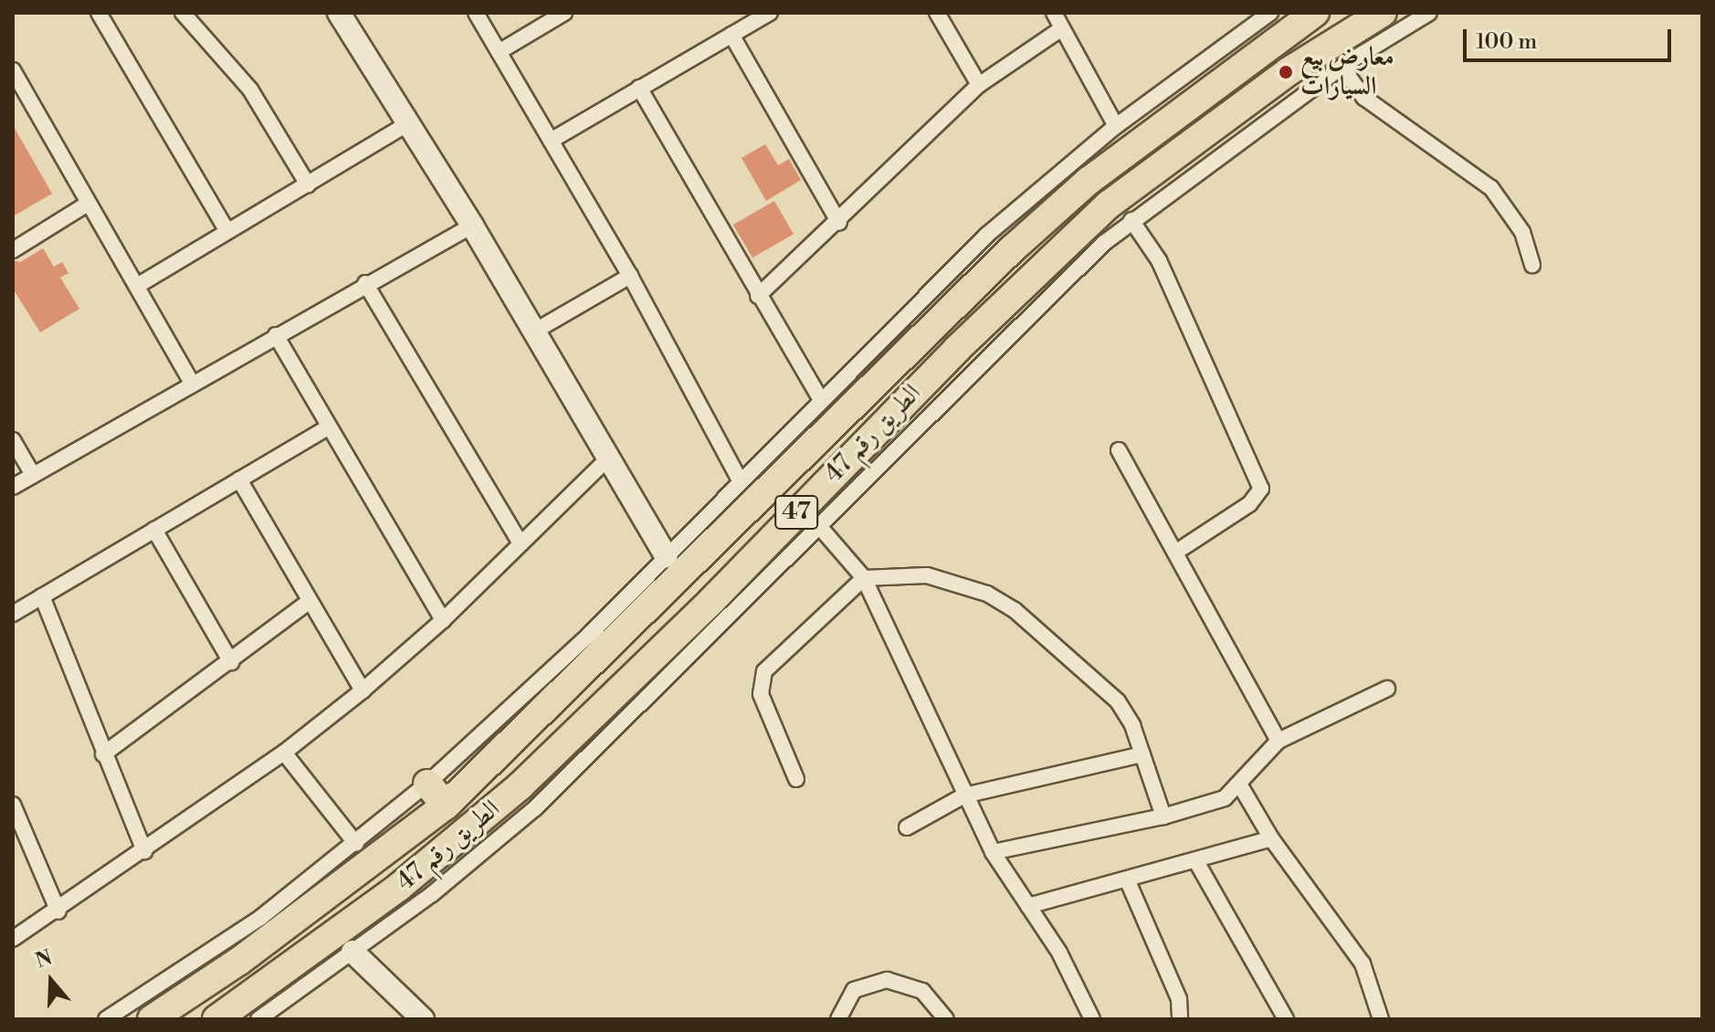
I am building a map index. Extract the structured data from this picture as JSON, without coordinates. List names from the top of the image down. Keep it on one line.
{"streets":{"highway":["الطريق رقم 47","47"]},"places":["معارض بيع السيارات"],"scale_bar":"100 m","north":"top"}
